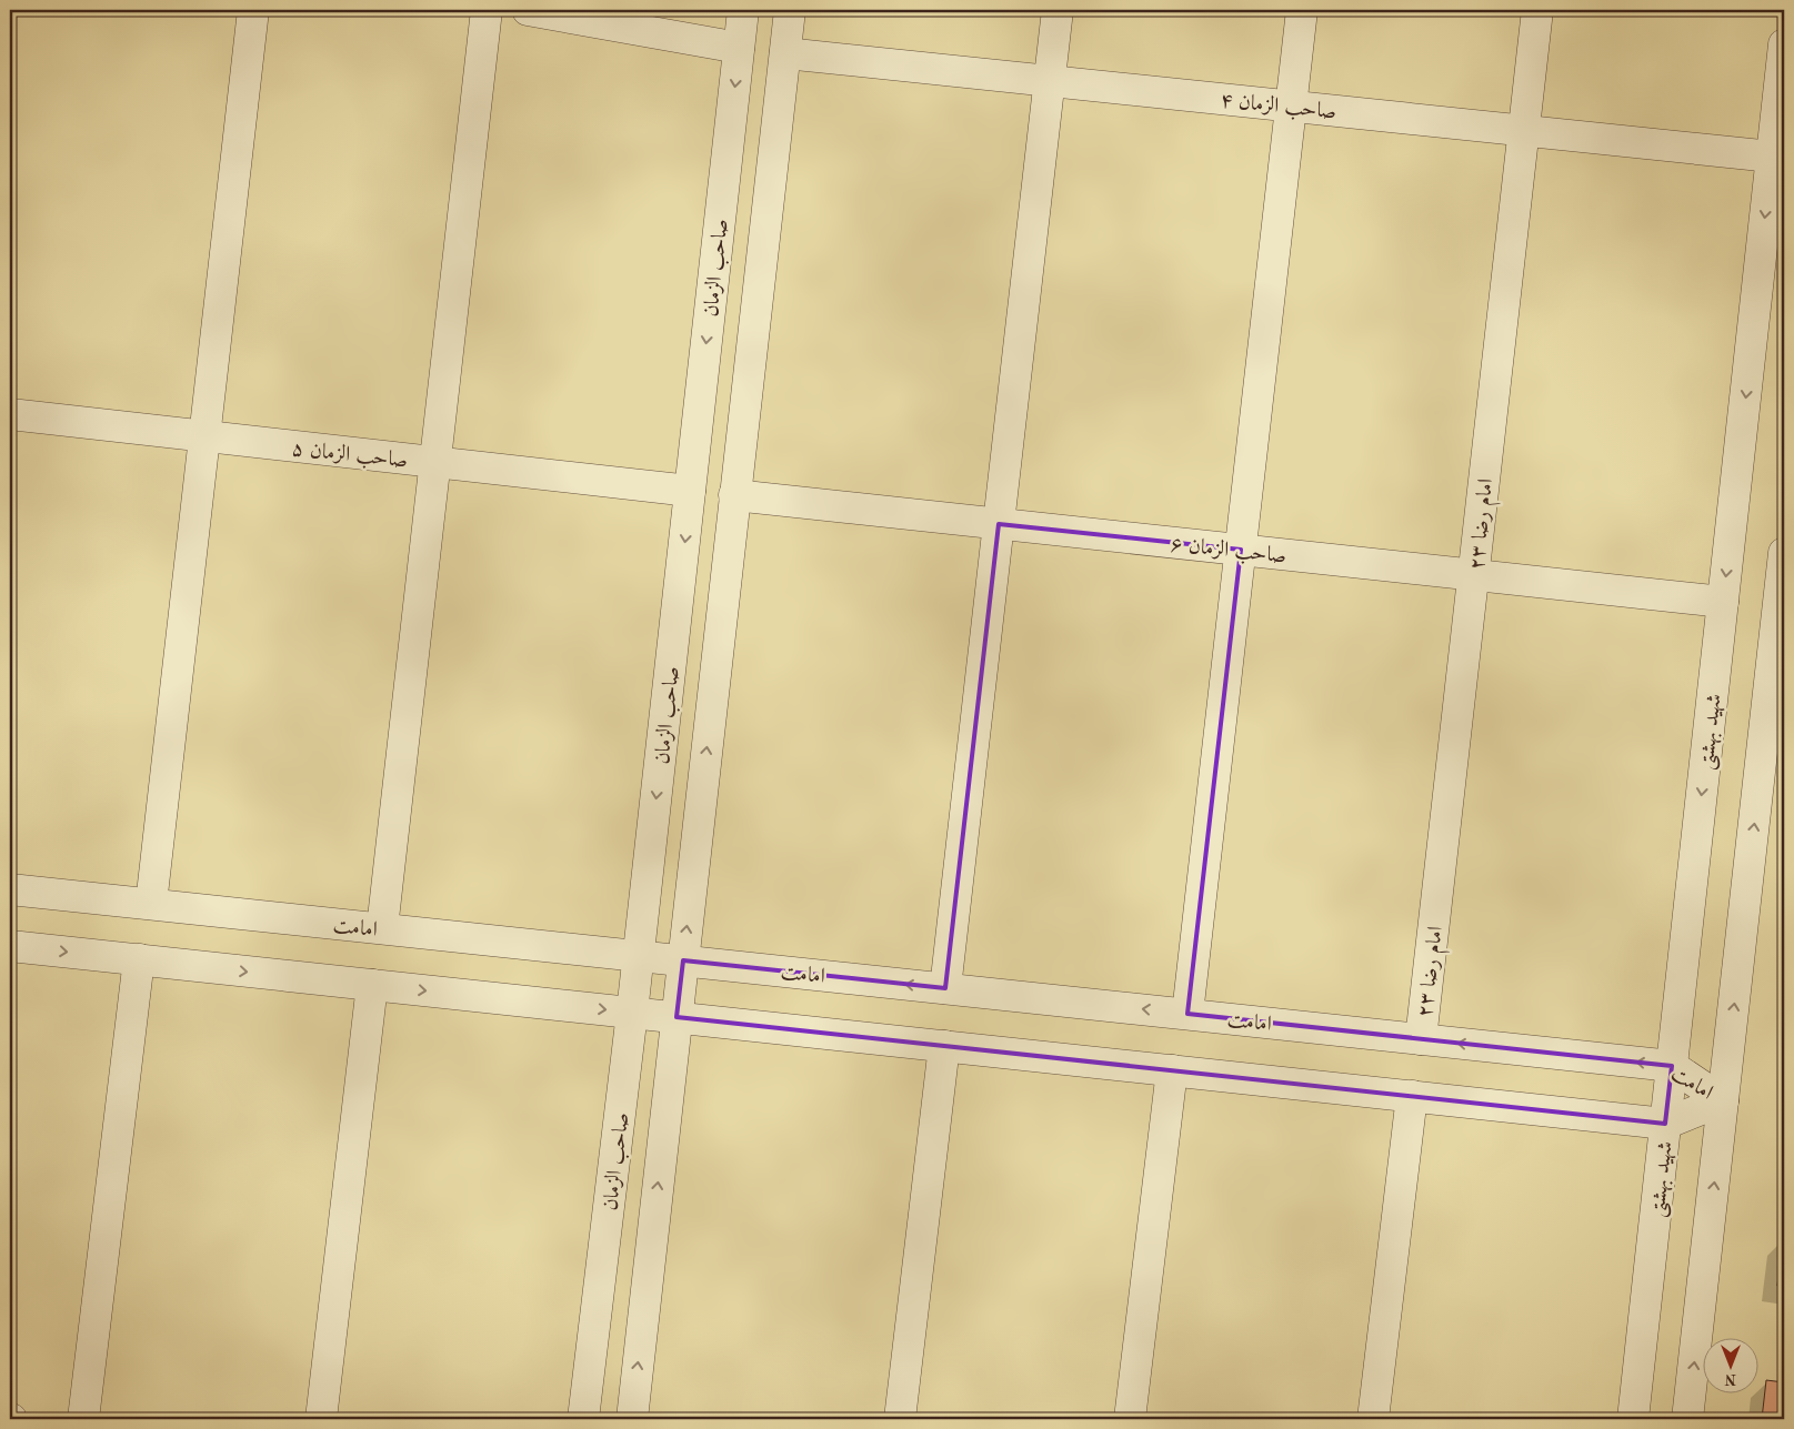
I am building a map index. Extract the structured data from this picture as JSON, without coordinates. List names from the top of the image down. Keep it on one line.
{"streets":{"street":["صاحب الزمان ۴","صاحب الزمان","صاحب الزمان ۵","امام رضا ۲۳","صاحب الزمان ۶","شهید بهشتی","امامت"]},"crossings":[["صاحب الزمان ۴","امام رضا ۲۳"],["صاحب الزمان ۴","شهید بهشتی"],["صاحب الزمان","صاحب الزمان ۵"],["صاحب الزمان","امامت"],["امام رضا ۲۳","صاحب الزمان ۶"],["امام رضا ۲۳","امامت"],["صاحب الزمان ۶","شهید بهشتی"],["شهید بهشتی","امامت"]],"north":"bottom"}
